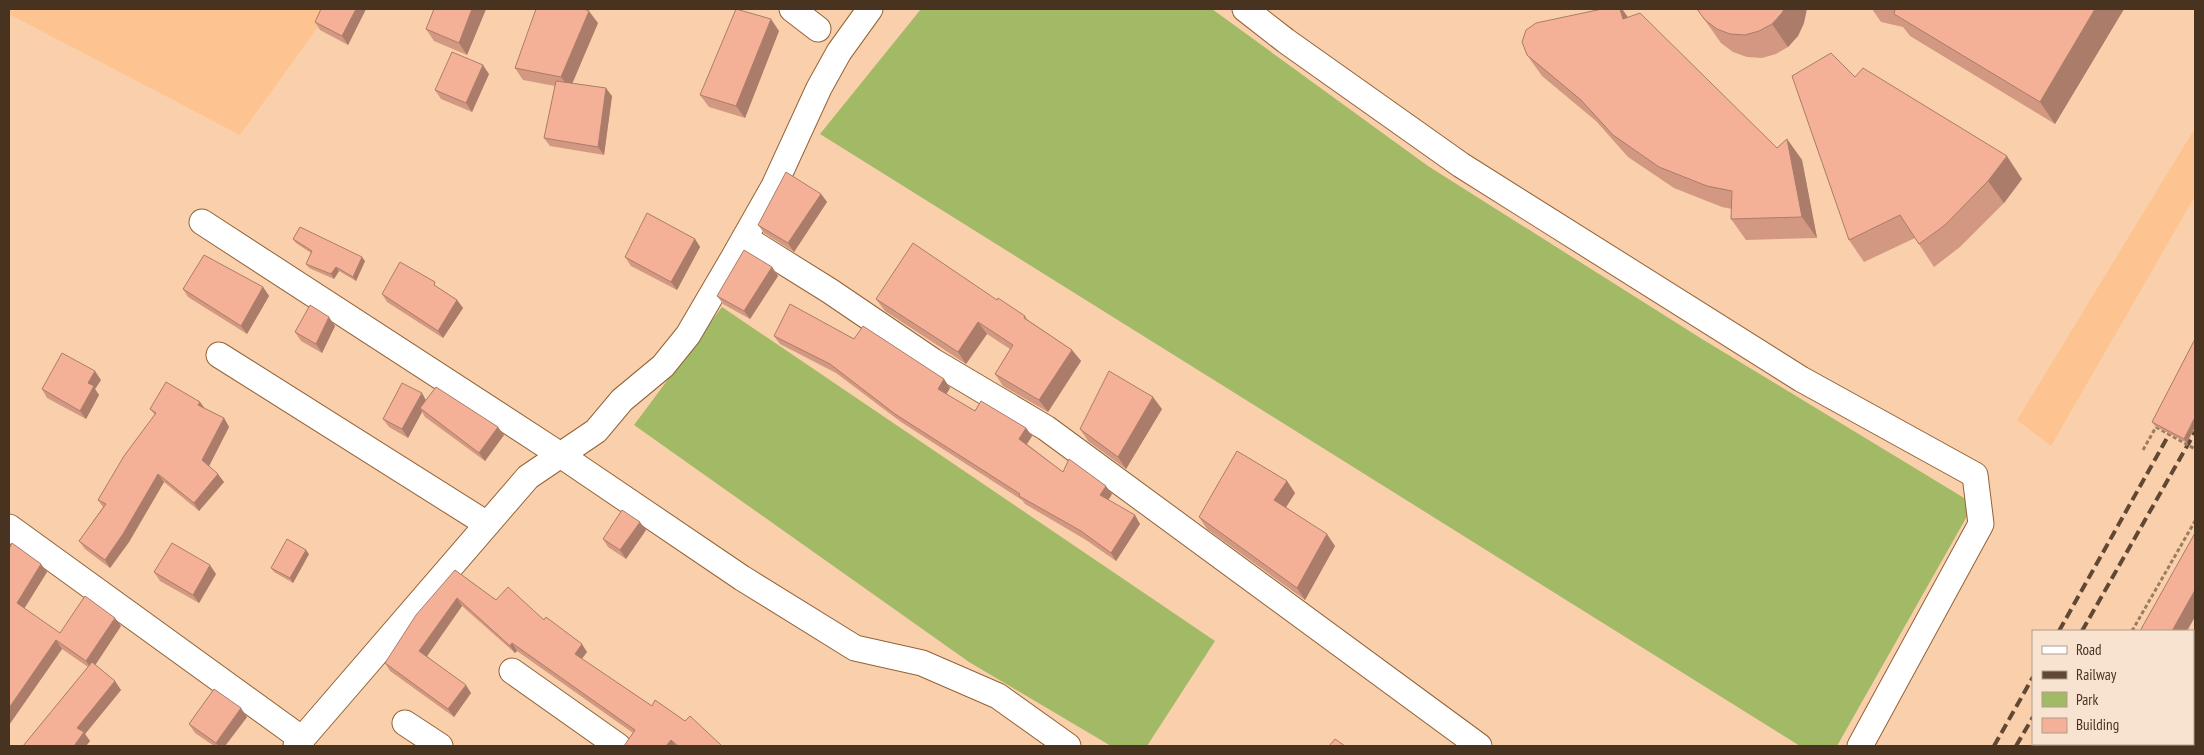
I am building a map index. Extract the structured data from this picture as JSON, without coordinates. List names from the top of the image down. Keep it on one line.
{"legend":["Road","Railway","Park","Building"]}
